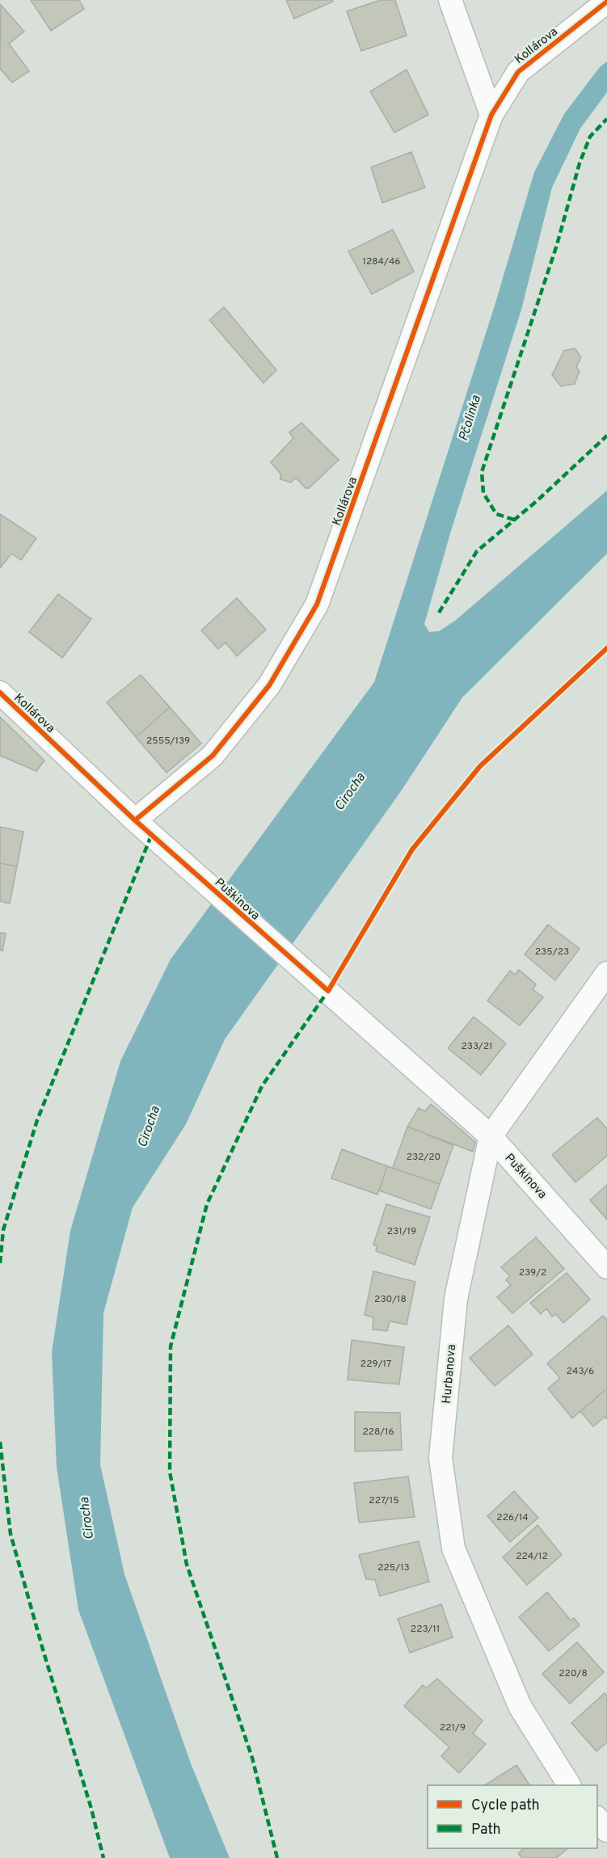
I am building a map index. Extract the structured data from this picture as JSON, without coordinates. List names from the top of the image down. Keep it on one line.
{"streets":{"street":["Kollárova","Puškinova","Hurbanova"]},"crossings":[["Kollárova","Puškinova"],["Puškinova","Hurbanova"]],"water":["Pčolinka","Cirocha"],"house_numbers":["1284/46","2555/139","235/23","233/21","232/20","231/19","239/2","230/18","229/17","243/6","228/16","227/15","226/14","224/12","225/13","223/11","220/8","221/9"],"legend":["Cycle path","Path"]}
